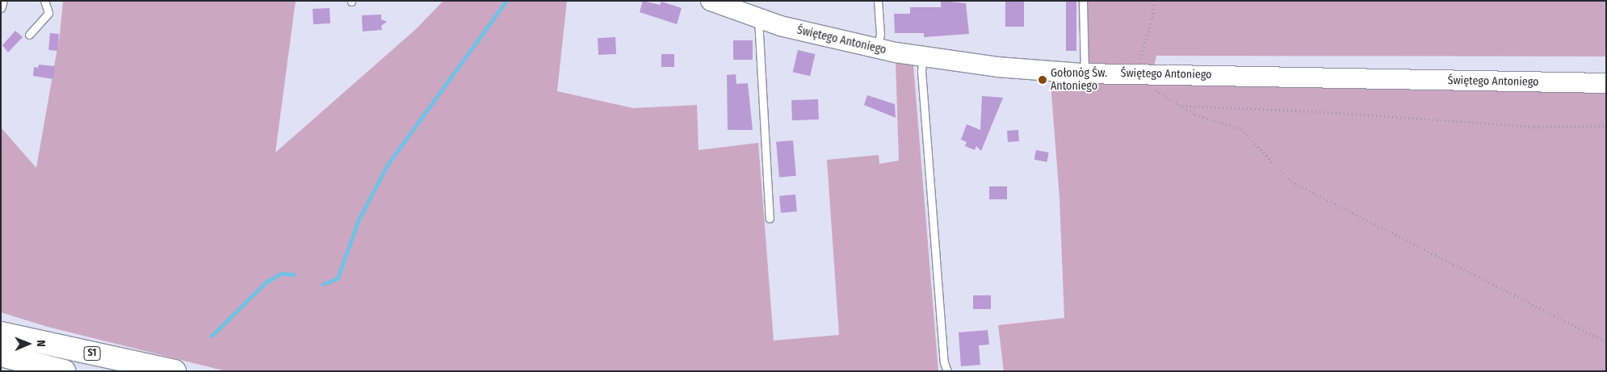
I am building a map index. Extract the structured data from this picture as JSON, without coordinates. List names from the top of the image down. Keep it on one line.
{"streets":{"highway":["S1"],"street":["Świętego Antoniego"]},"places":["Gołonóg Św. Antoniego"],"north":"right"}
